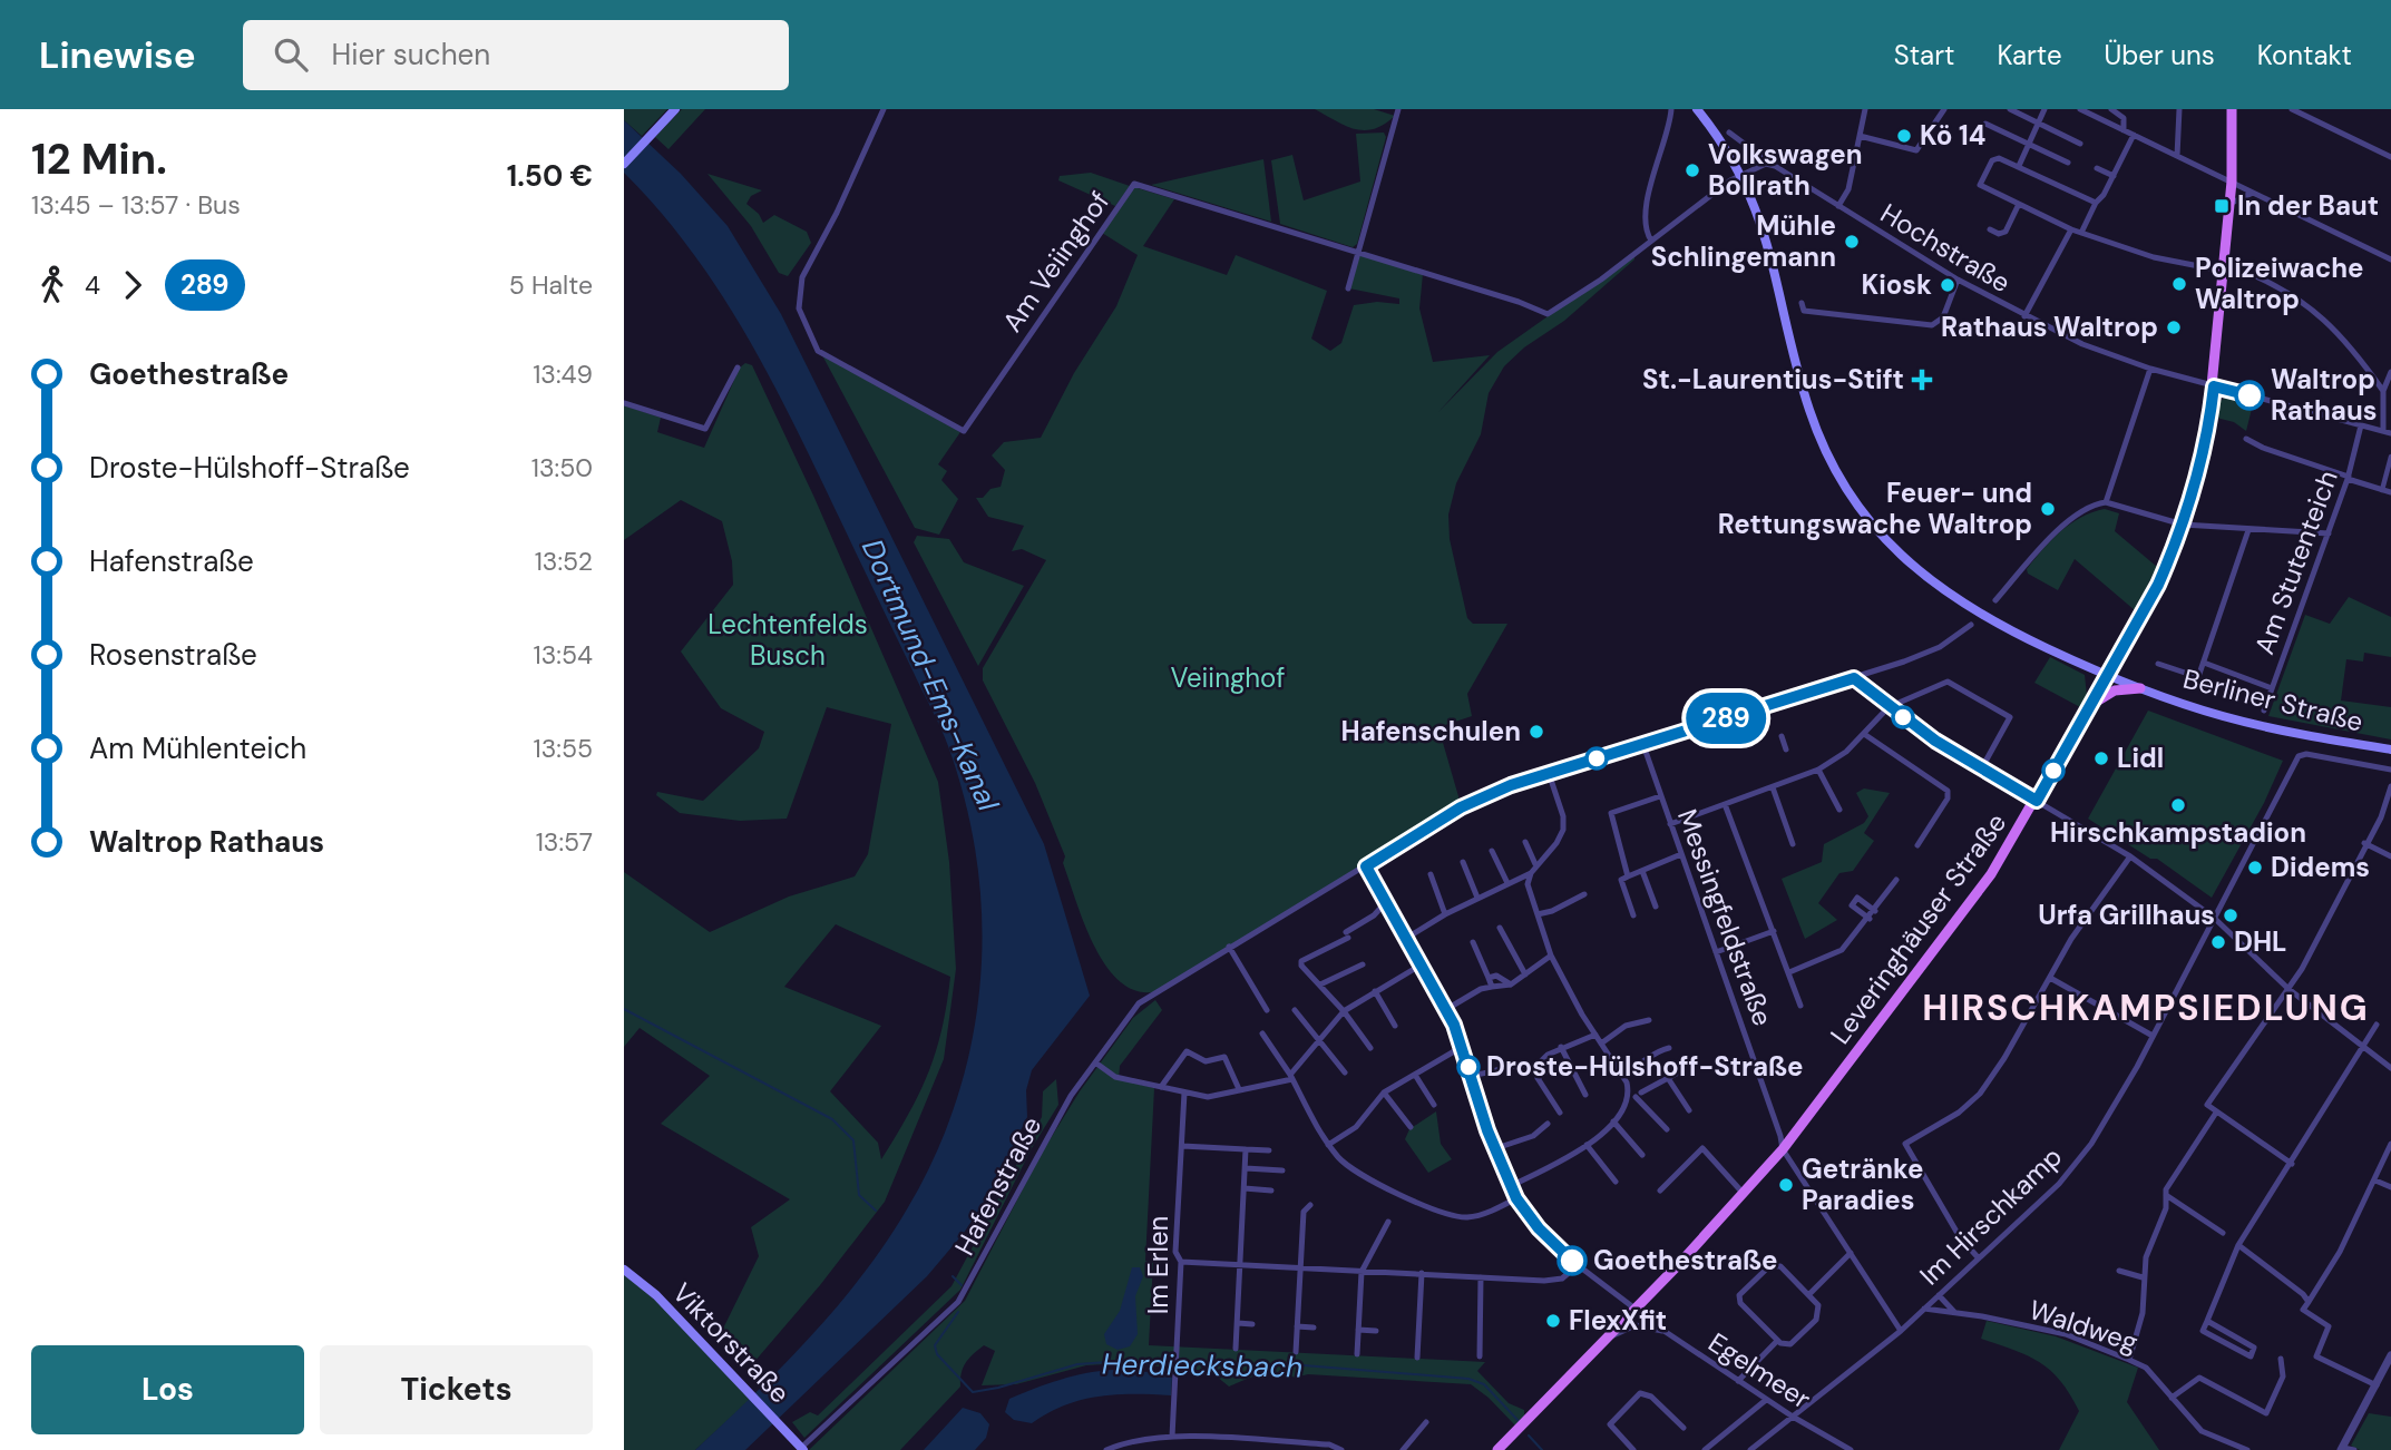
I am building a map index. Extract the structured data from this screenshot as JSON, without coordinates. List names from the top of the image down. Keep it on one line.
{"streets":{"main road":["Berliner Straße","Leveringhäuser Straße","Viktorstraße"],"street":["Hochstraße","Am Veiinghof","Am Stutenteich","Messingfeldstraße","Hafenstraße","Im Hirschkamp","Im Erlen","Waldweg","Egelmeer"]},"crossings":[["Hochstraße","Am Stutenteich"],["Hochstraße","Leveringhäuser Straße"],["Berliner Straße","Leveringhäuser Straße"],["Messingfeldstraße","Leveringhäuser Straße"],["Messingfeldstraße","Hafenstraße"],["Messingfeldstraße","Im Hirschkamp"],["Leveringhäuser Straße","Egelmeer"],["Hafenstraße","Viktorstraße"],["Im Hirschkamp","Waldweg"],["Im Hirschkamp","Egelmeer"]],"districts":["HIRSCHKAMPSIEDLUNG"],"water":["Dortmund-Ems-Kanal","Herdiecksbach"],"parks":["Lechtenfelds Busch","Veiinghof"],"places":{"other":["Kö 14","Volkswagen Bollrath","Mühle Schlingemann","Polizeiwache Waltrop","Kiosk","Rathaus Waltrop","Waltrop Rathaus","Feuer- und Rettungswache Waltrop","Hafenschulen","Lidl","Hirschkampstadion","Didems","Urfa Grillhaus","DHL","Droste-Hülshoff-Straße","Getränke Paradies","Goethestraße","FlexXfit"],"transit":["In der Baut"],"health":["St.-Laurentius-Stift"]},"lines":["bus line 289"],"page":{"header":"Linewise","search":"Hier suchen","nav":["Start","Karte","Über uns","Kontakt"],"heading":["12 Min.","13:45 – 13:57 · Bus","1.50 €"],"on_map":"289","legs":["4","289","5 Halte"],"list":[{"name":"Goethestraße","value":"13:49"},{"name":"Droste-Hülshoff-Straße","value":"13:50"},{"name":"Hafenstraße","value":"13:52"},{"name":"Rosenstraße","value":"13:54"},{"name":"Am Mühlenteich","value":"13:55"},{"name":"Waltrop Rathaus","value":"13:57"}],"buttons":["Los","Tickets"]}}
